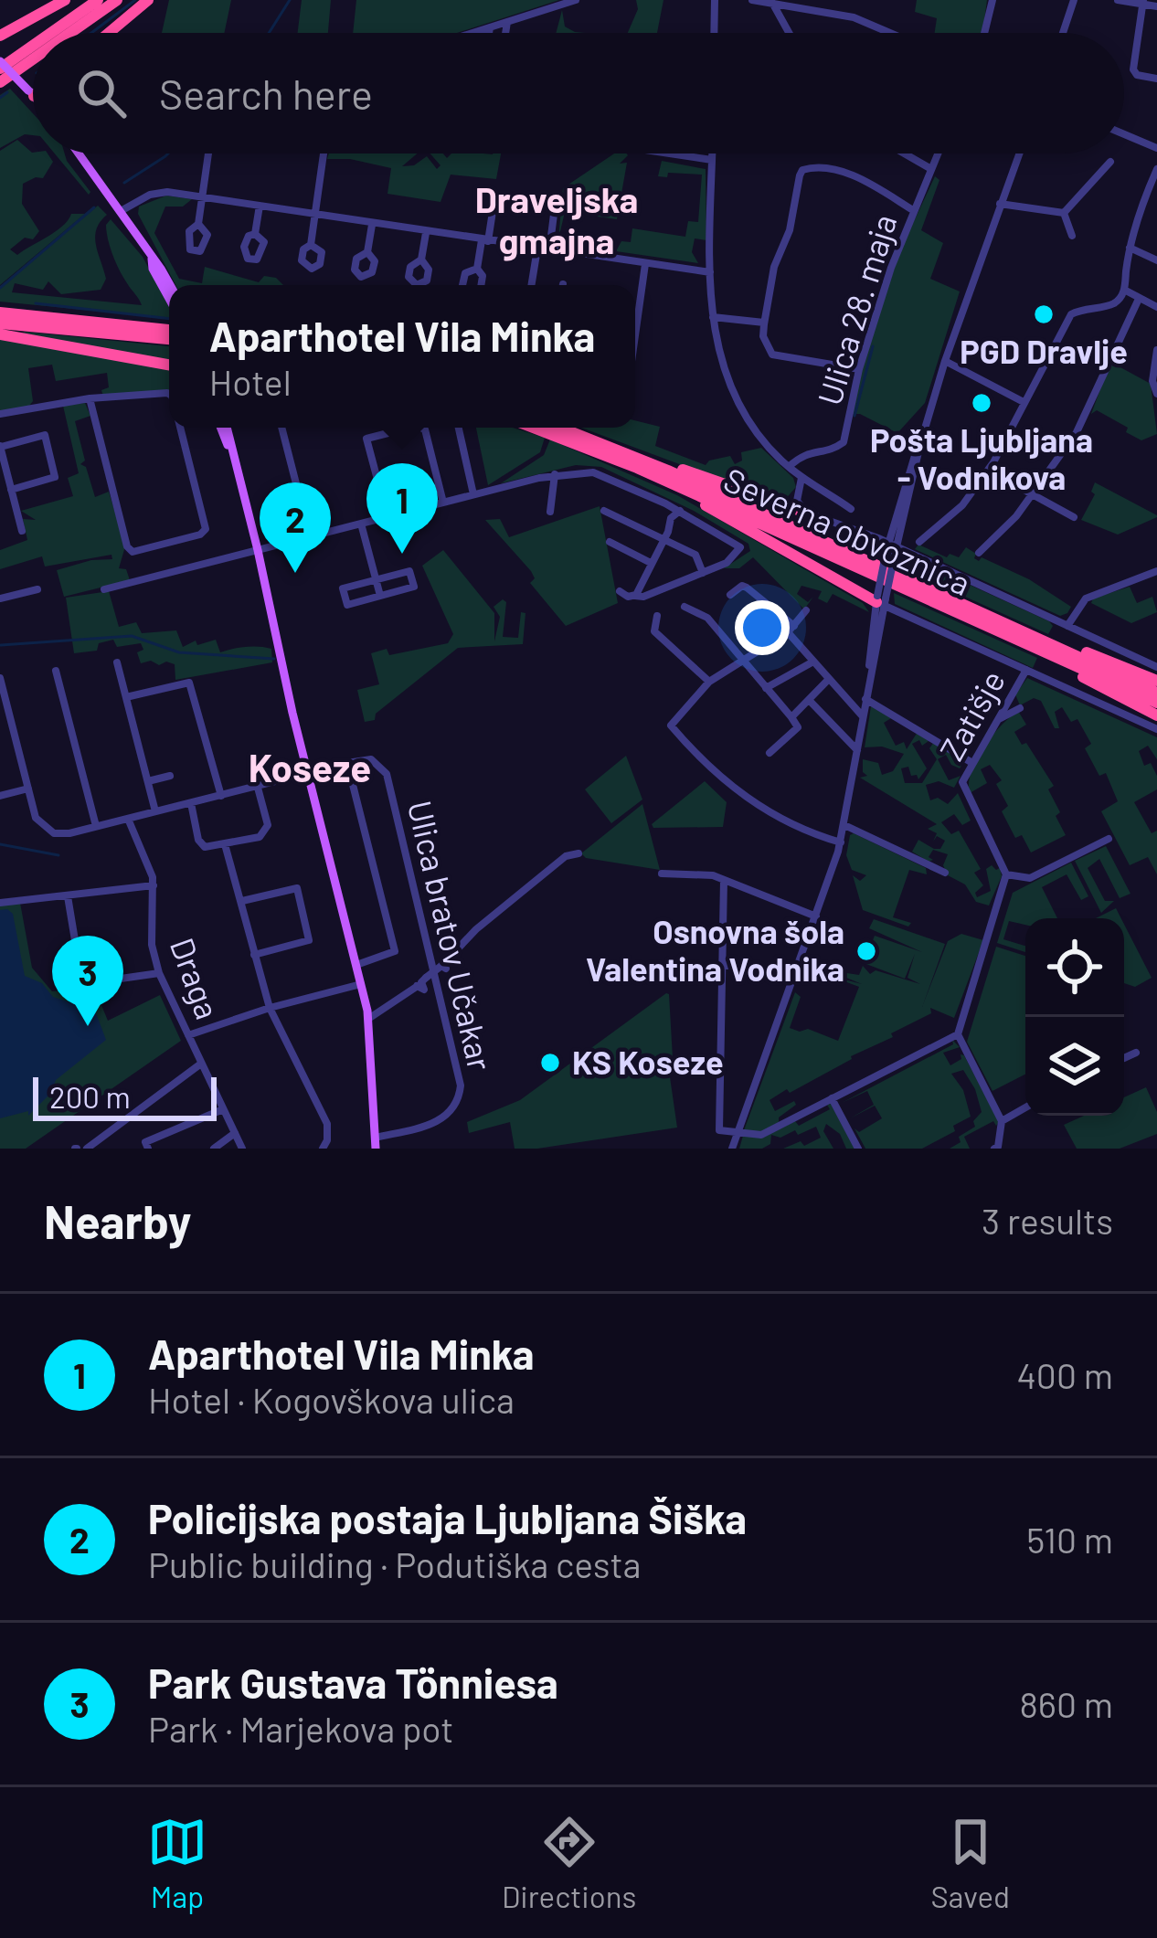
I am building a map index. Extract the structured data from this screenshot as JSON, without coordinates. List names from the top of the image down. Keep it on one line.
{"streets":{"highway":["Severna obvoznica"],"street":["Ulica 28. maja","Zatišje","Ulica bratov Učakar","Draga"]},"districts":["Draveljska gmajna","Koseze"],"places":["PGD Dravlje","Pošta Ljubljana - Vodnikova","Osnovna šola Valentina Vodnika","KS Koseze"],"scale_bar":"200 m","page":{"search":"Search here","popup":["Aparthotel Vila Minka","Hotel"],"pins":["1","2","3"],"scale":"200 m","heading":["Nearby","3 results"],"list":[{"mark":"1","name":"Aparthotel Vila Minka","note":"Hotel · Kogovškova ulica","value":"400 m"},{"mark":"2","name":"Policijska postaja Ljubljana Šiška","note":"Public building · Podutiška cesta","value":"510 m"},{"mark":"3","name":"Park Gustava Tönniesa","note":"Park · Marjekova pot","value":"860 m"}],"nav":["Map","Directions","Saved"]}}
